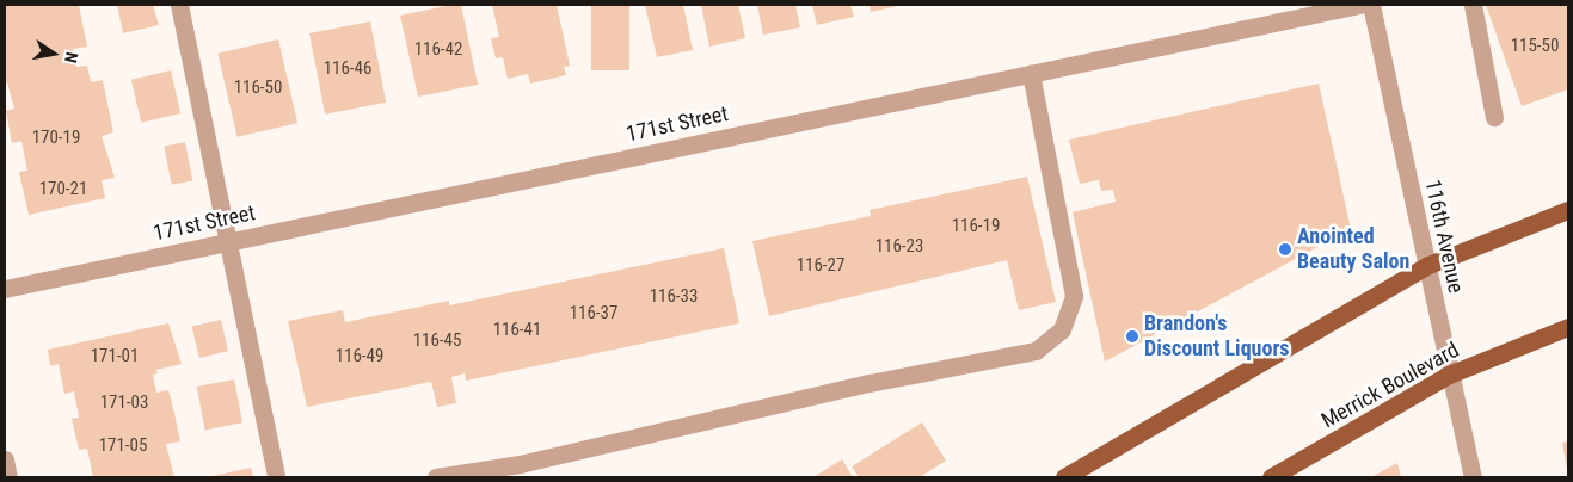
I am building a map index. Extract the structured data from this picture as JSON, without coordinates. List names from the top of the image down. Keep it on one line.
{"streets":{"main road":["Merrick Boulevard"],"street":["171st Street","116th Avenue"]},"crossings":[["116th Avenue","Merrick Boulevard"]],"places":["Anointed Beauty Salon","Brandon's Discount Liquors"],"house_numbers":["115-50","116-42","116-46","116-50","170-19","170-21","116-19","116-23","116-27","116-33","116-37","116-41","116-45","171-01","116-49","171-03","171-05"],"north":"right"}
